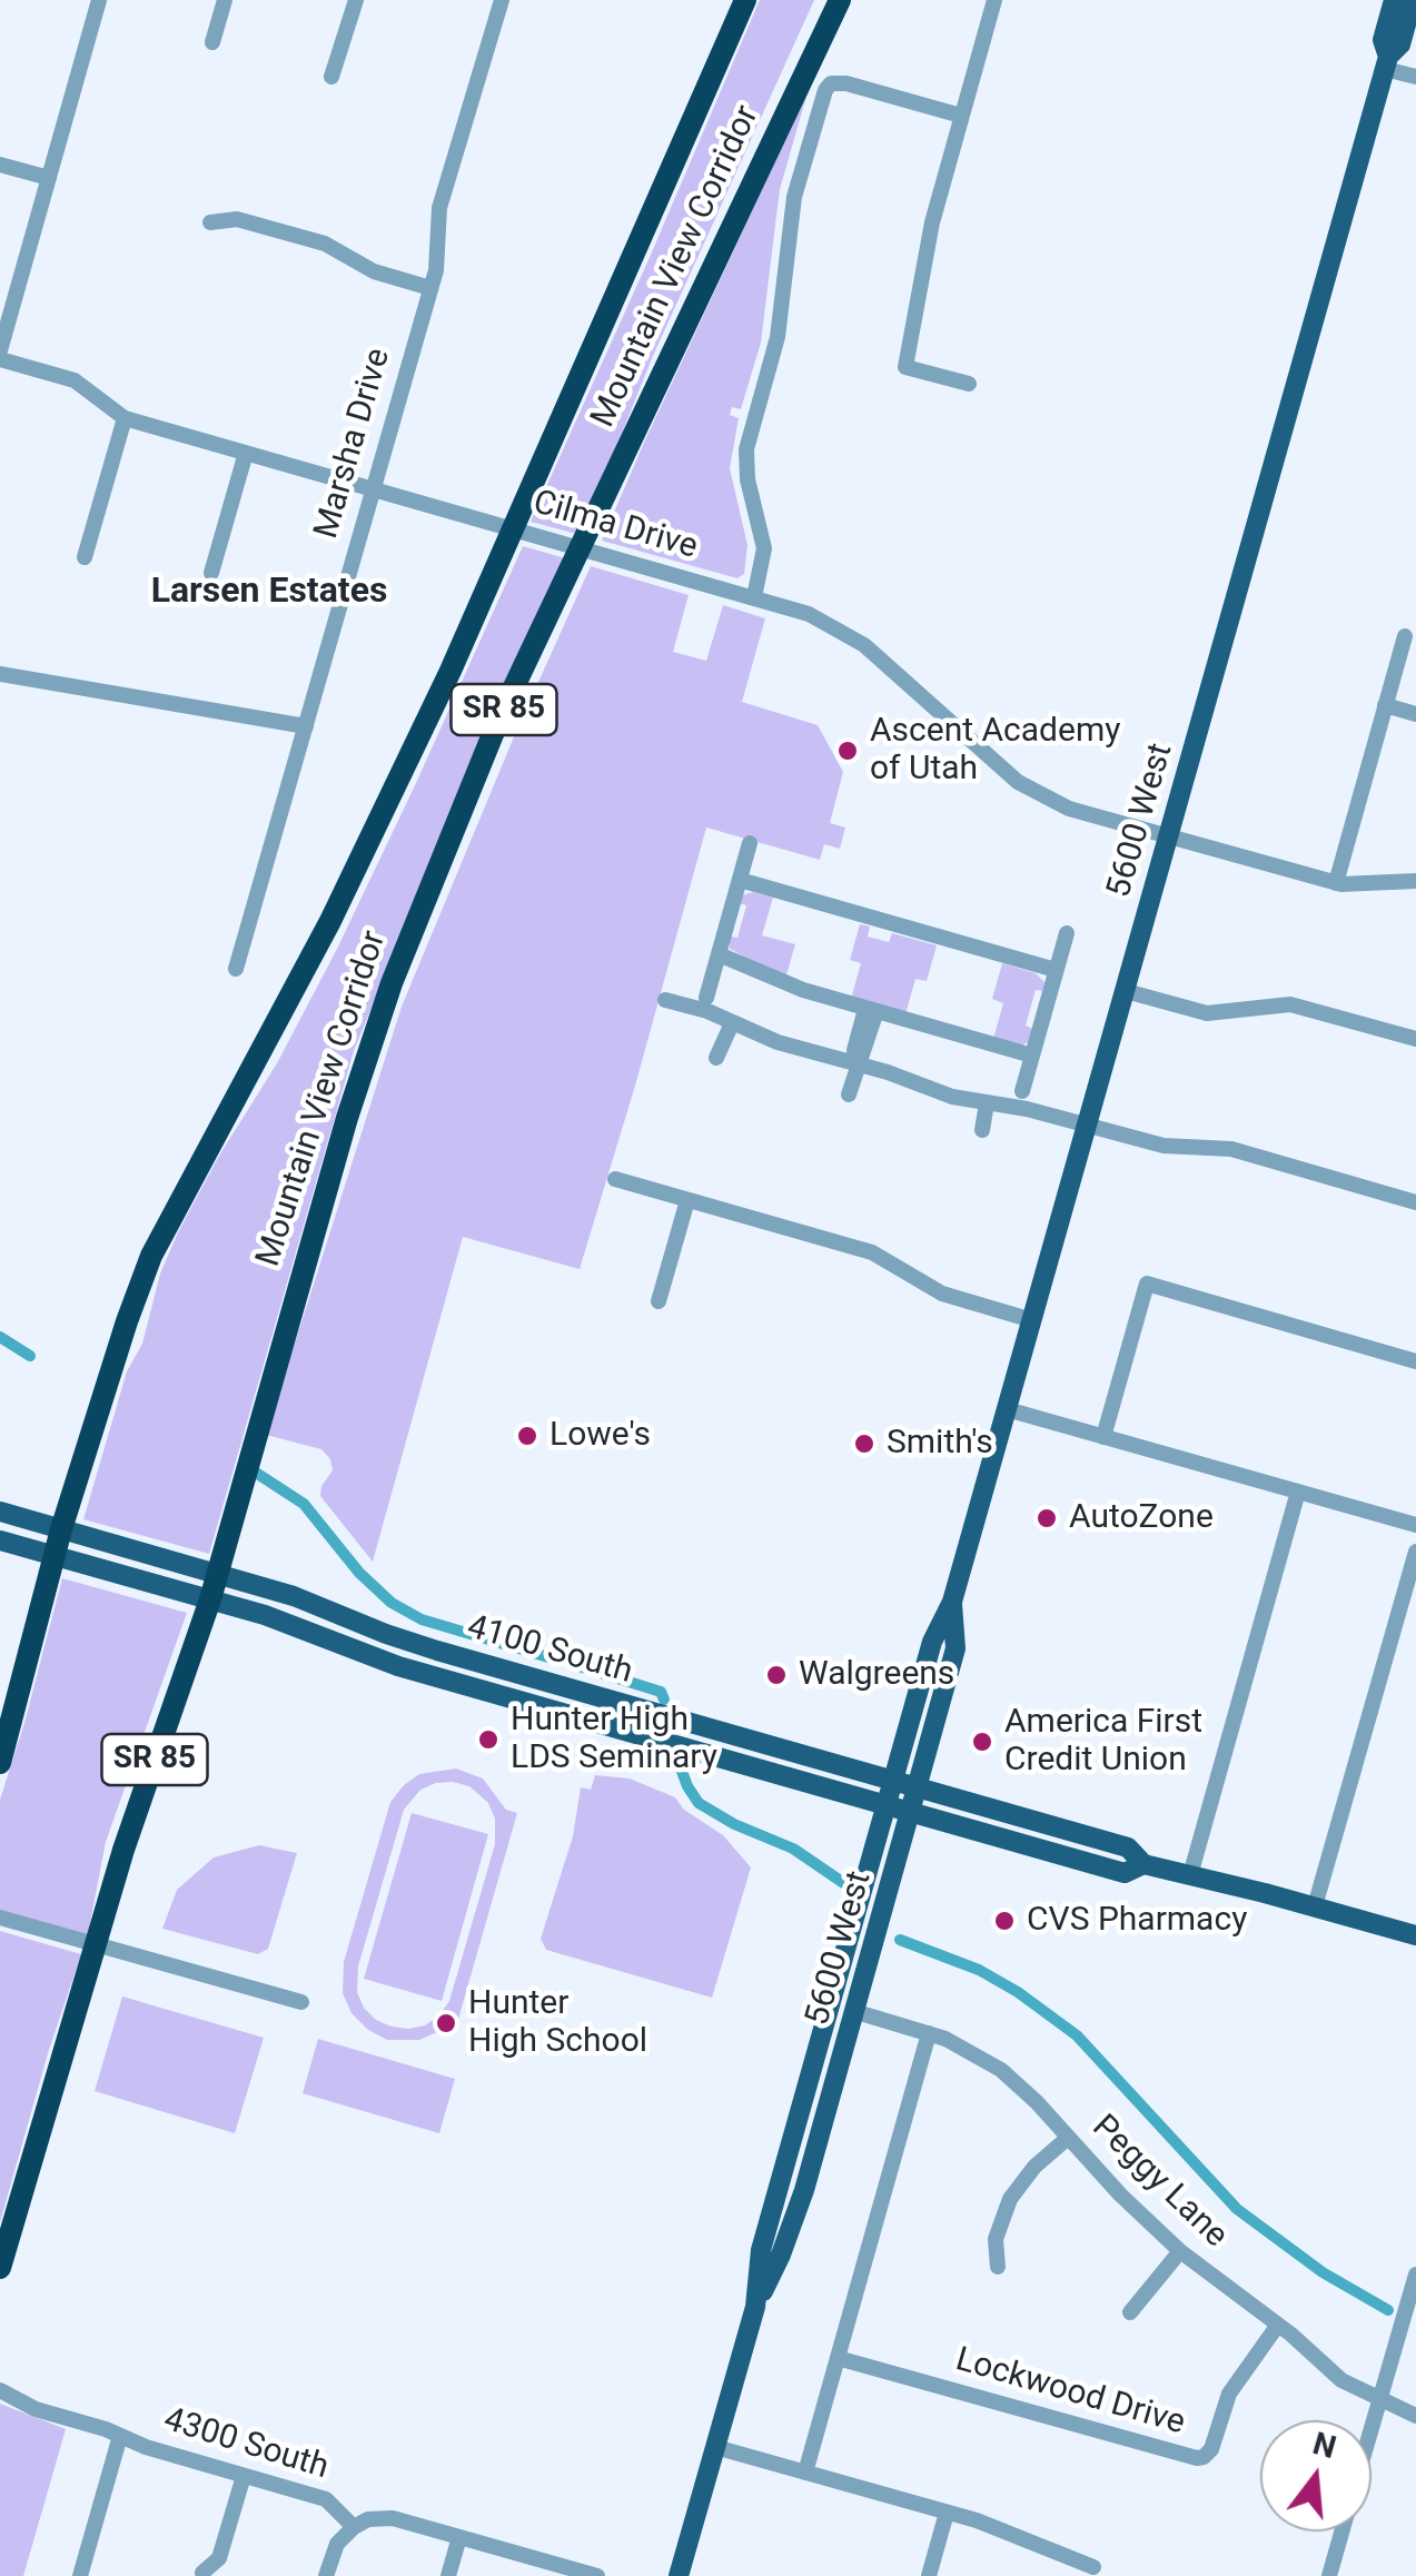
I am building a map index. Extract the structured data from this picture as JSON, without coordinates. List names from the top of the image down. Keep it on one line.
{"streets":{"highway":["Mountain View Corridor","SR 85"],"main road":["5600 West","4100 South"],"street":["Marsha Drive","Cilma Drive","Peggy Lane","Lockwood Drive","4300 South"]},"crossings":[["Mountain View Corridor","4100 South"],["Marsha Drive","Cilma Drive"],["Cilma Drive","5600 West"],["5600 West","4100 South"],["5600 West","Peggy Lane"],["Peggy Lane","Lockwood Drive"]],"districts":["Larsen Estates"],"places":["Ascent Academy of Utah","Lowe's","Smith's","AutoZone","Walgreens","Hunter High LDS Seminary","America First Credit Union","CVS Pharmacy","Hunter High School"],"north":"top"}
